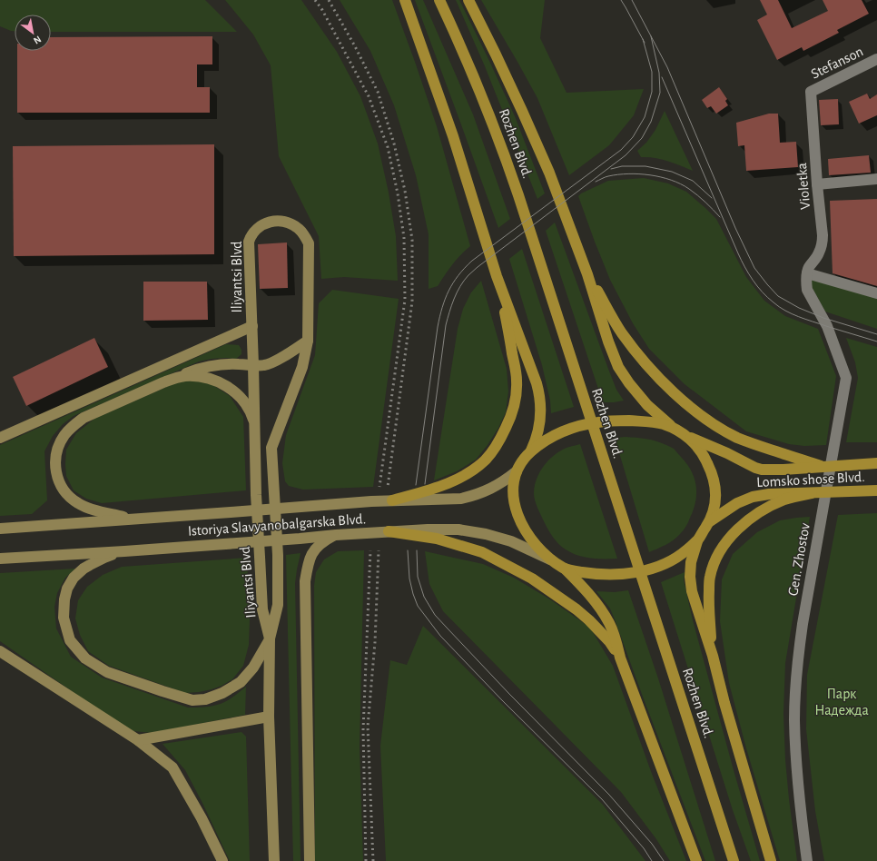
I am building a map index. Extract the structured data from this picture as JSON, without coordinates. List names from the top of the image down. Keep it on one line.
{"streets":{"main road":["Rozhen Blvd.","Iliyantsi Blvd","Lomsko shose Blvd.","Istoriya Slavyanobalgarska Blvd."],"street":["Stefanson","Violetka","Gen. Zhostov"]},"crossings":[["Stefanson","Violetka"],["Rozhen Blvd.","Lomsko shose Blvd."],["Violetka","Gen. Zhostov"]],"parks":["Парк Надежда"],"north":"bottom right"}
